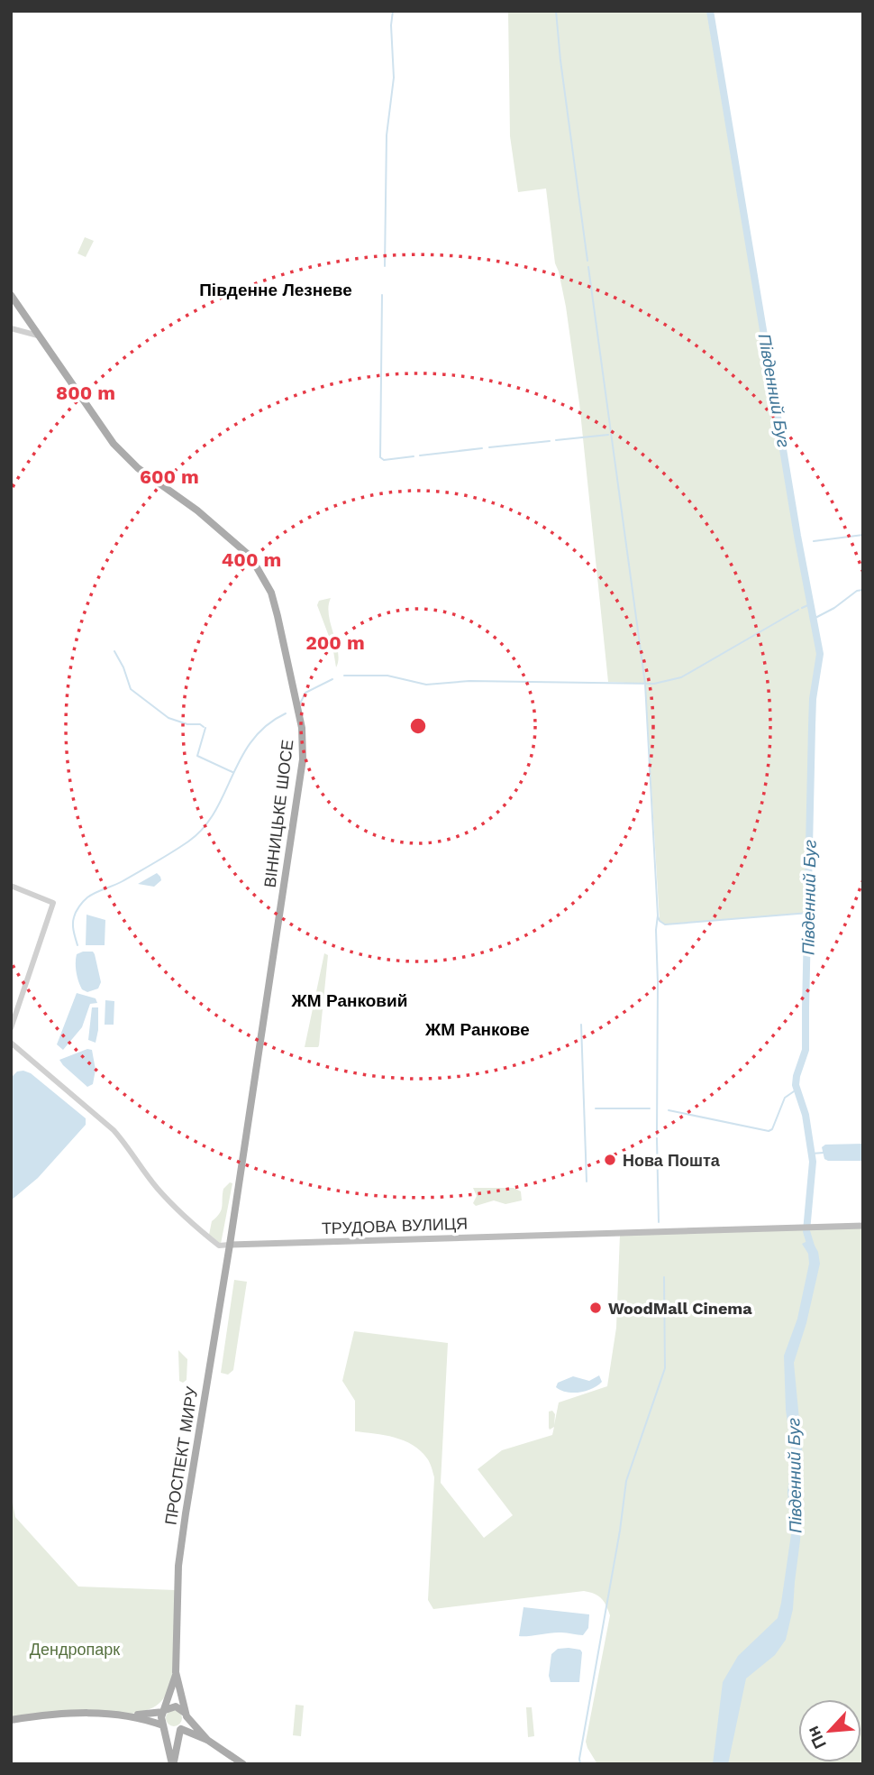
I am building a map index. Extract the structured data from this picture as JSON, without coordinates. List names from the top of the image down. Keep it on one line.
{"streets":{"main road":["ВІННИЦЬКЕ ШОСЕ","ТРУДОВА ВУЛИЦЯ","ПРОСПЕКТ МИРУ"]},"crossings":[["ВІННИЦЬКЕ ШОСЕ","ТРУДОВА ВУЛИЦЯ"],["ВІННИЦЬКЕ ШОСЕ","ПРОСПЕКТ МИРУ"],["ТРУДОВА ВУЛИЦЯ","ПРОСПЕКТ МИРУ"]],"districts":["Південне Лезневе","ЖМ Ранковий","ЖМ Ранкове"],"water":["Південний Буг"],"parks":["Дендропарк"],"places":["Нова Пошта","WoodMall Cinema"],"north":"bottom left","rings":["800 m","600 m","400 m","200 m"]}
